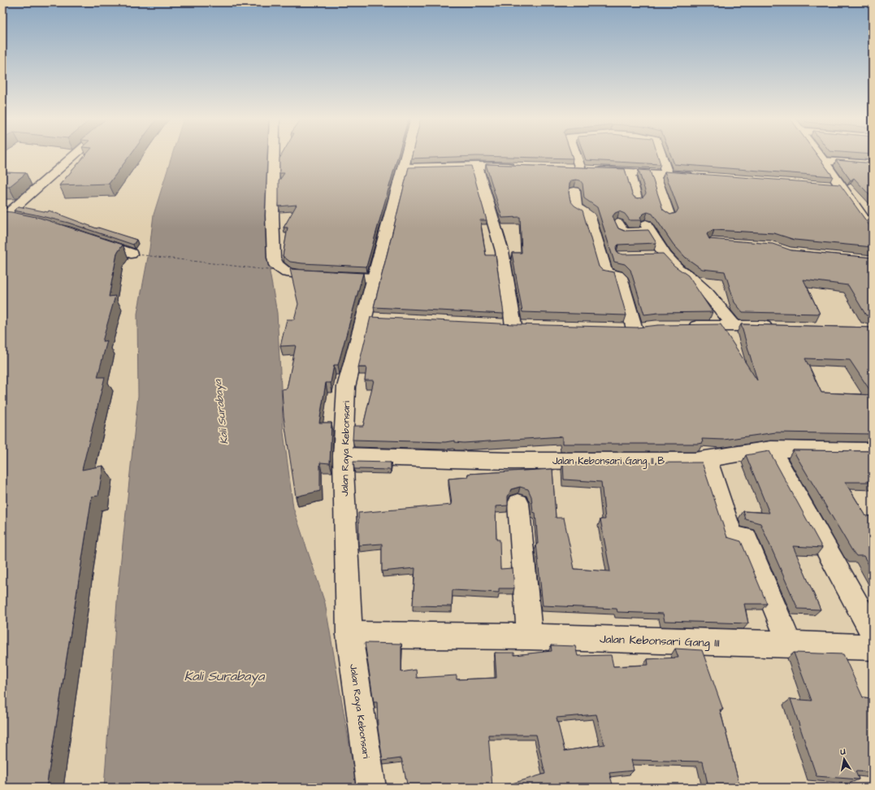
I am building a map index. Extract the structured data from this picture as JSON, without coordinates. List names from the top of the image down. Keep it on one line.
{"streets":{"street":["Jalan Raya Kebonsari","Jalan Kebonsari Gang II B","Jalan Kebonsari Gang III"]},"crossings":[["Jalan Raya Kebonsari","Jalan Kebonsari Gang II B"],["Jalan Raya Kebonsari","Jalan Kebonsari Gang III"]],"water":["Kali Surabaya"],"north":"top"}
